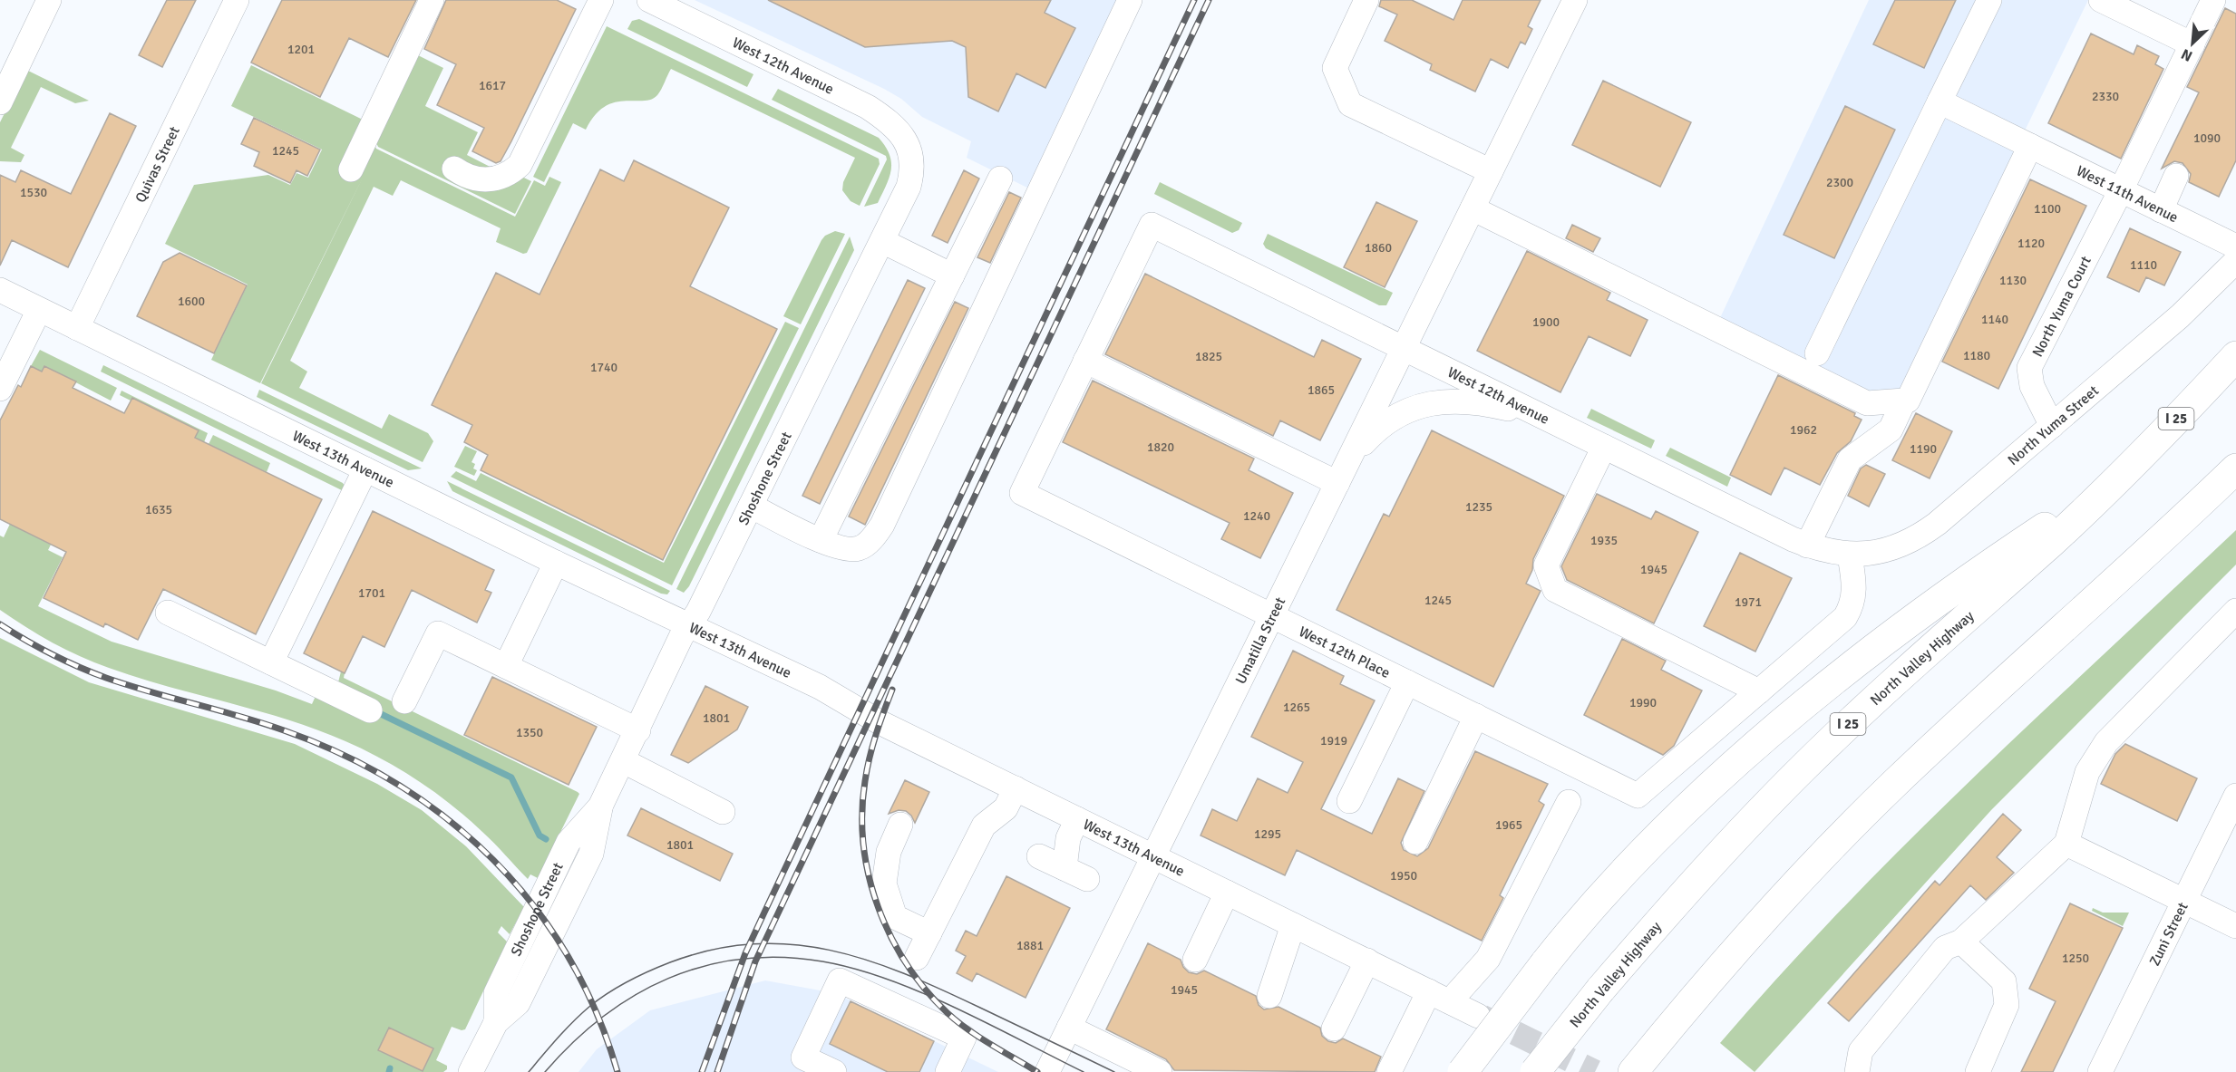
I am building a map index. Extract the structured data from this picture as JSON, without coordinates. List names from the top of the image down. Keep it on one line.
{"streets":{"highway":["I 25","North Valley Highway"],"street":["West 12th Avenue","Quivas Street","West 11th Avenue","North Yuma Court","North Yuma Street","West 13th Avenue","Shoshone Street","Umatilla Street","West 12th Place","Zuni Street"]},"crossings":[["West 12th Avenue","North Yuma Street"],["West 12th Avenue","Shoshone Street"],["West 12th Avenue","Umatilla Street"],["West 12th Avenue","West 12th Place"],["Quivas Street","West 13th Avenue"],["West 11th Avenue","North Yuma Court"],["North Yuma Court","North Yuma Street"],["West 13th Avenue","Shoshone Street"],["West 13th Avenue","Umatilla Street"],["Umatilla Street","West 12th Place"]],"house_numbers":["1201","1617","2330","1090","1245","2300","1530","1100","1120","1860","1110","1130","1600","1140","1900","1180","1825","1740","1865","1962","1820","1190","1235","1635","1240","1935","1945","1701","1245","1971","1990","1265","1801","1350","1919","1965","1295","1801","1950","1881","1250","1945"],"north":"bottom left"}
